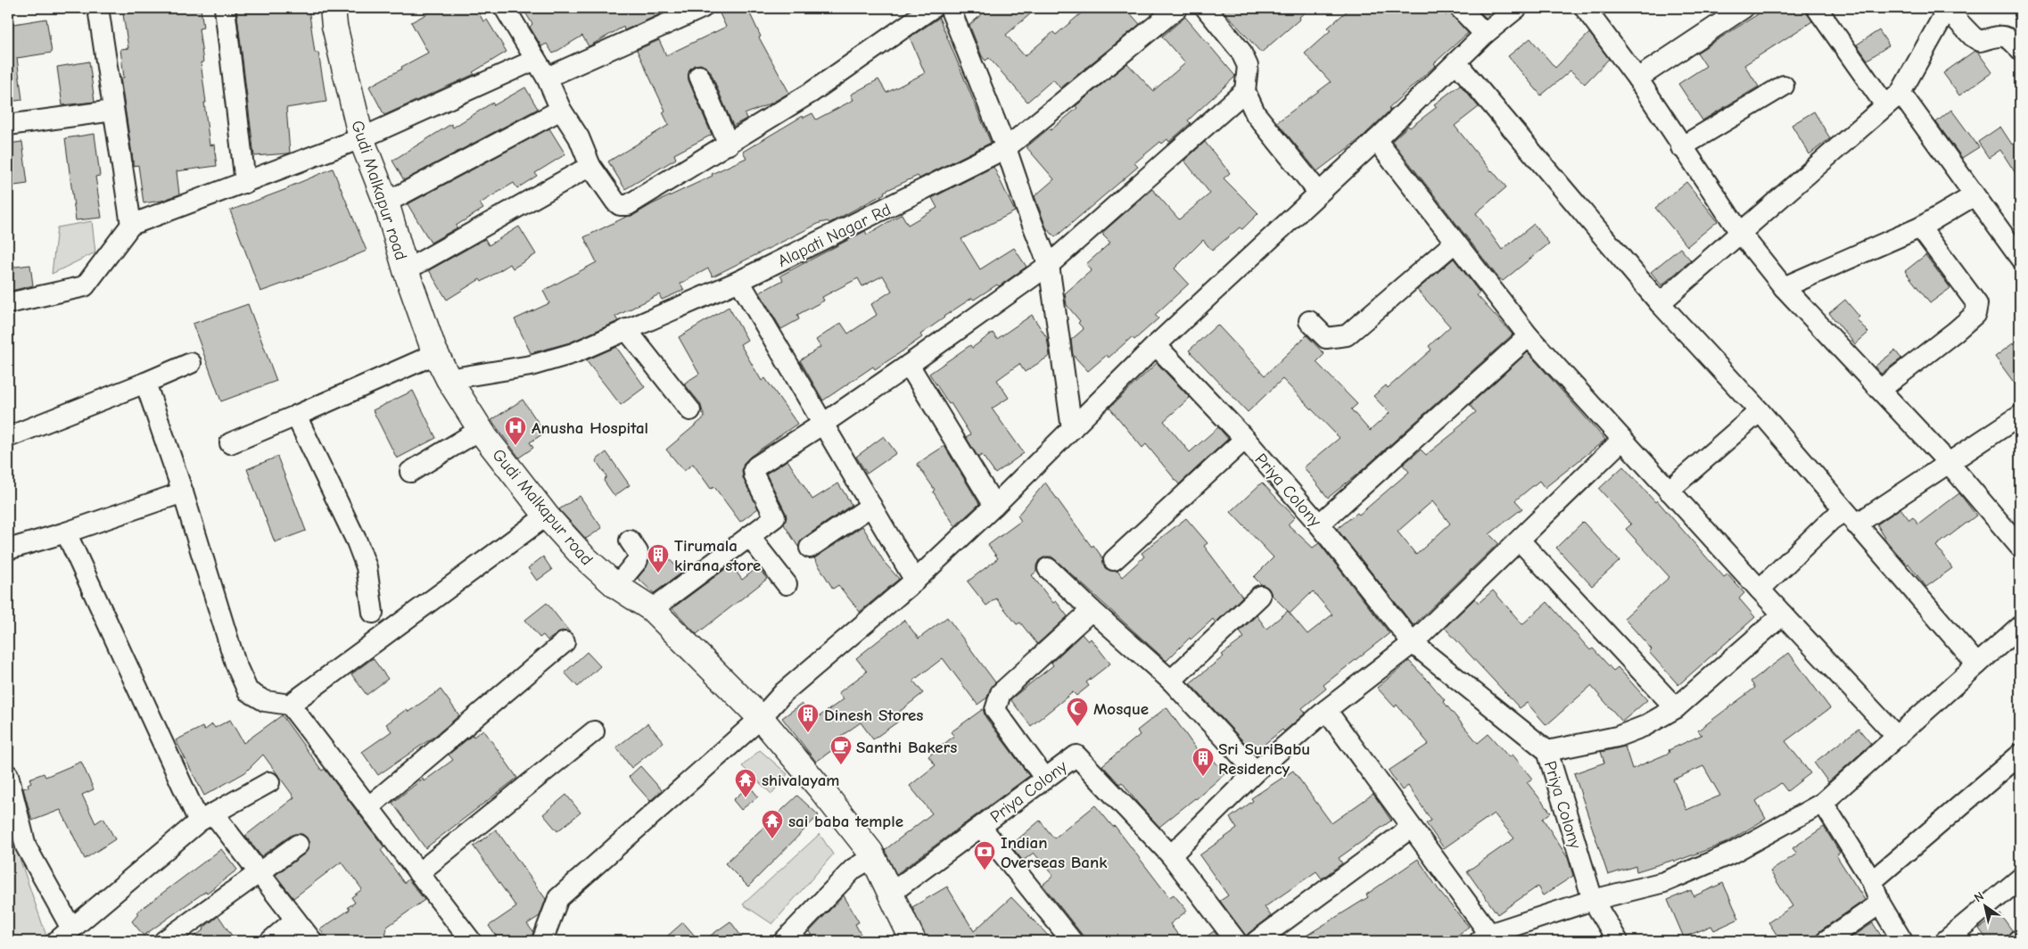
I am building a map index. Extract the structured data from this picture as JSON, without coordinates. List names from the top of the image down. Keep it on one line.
{"streets":{"street":["Gudi Malkapur road","Alapati Nagar Rd","Priya Colony"]},"crossings":[["Gudi Malkapur road","Alapati Nagar Rd"],["Gudi Malkapur road","Priya Colony"]],"places":{"hospital":["Anusha Hospital"],"building":["Tirumala kirana store","Dinesh Stores","Sri SuriBabu Residency"],"mosque":["Mosque"],"cafe":["Santhi Bakers"],"temple":["shivalayam","sai baba temple"],"bank":["Indian Overseas Bank"]},"north":"top left"}
